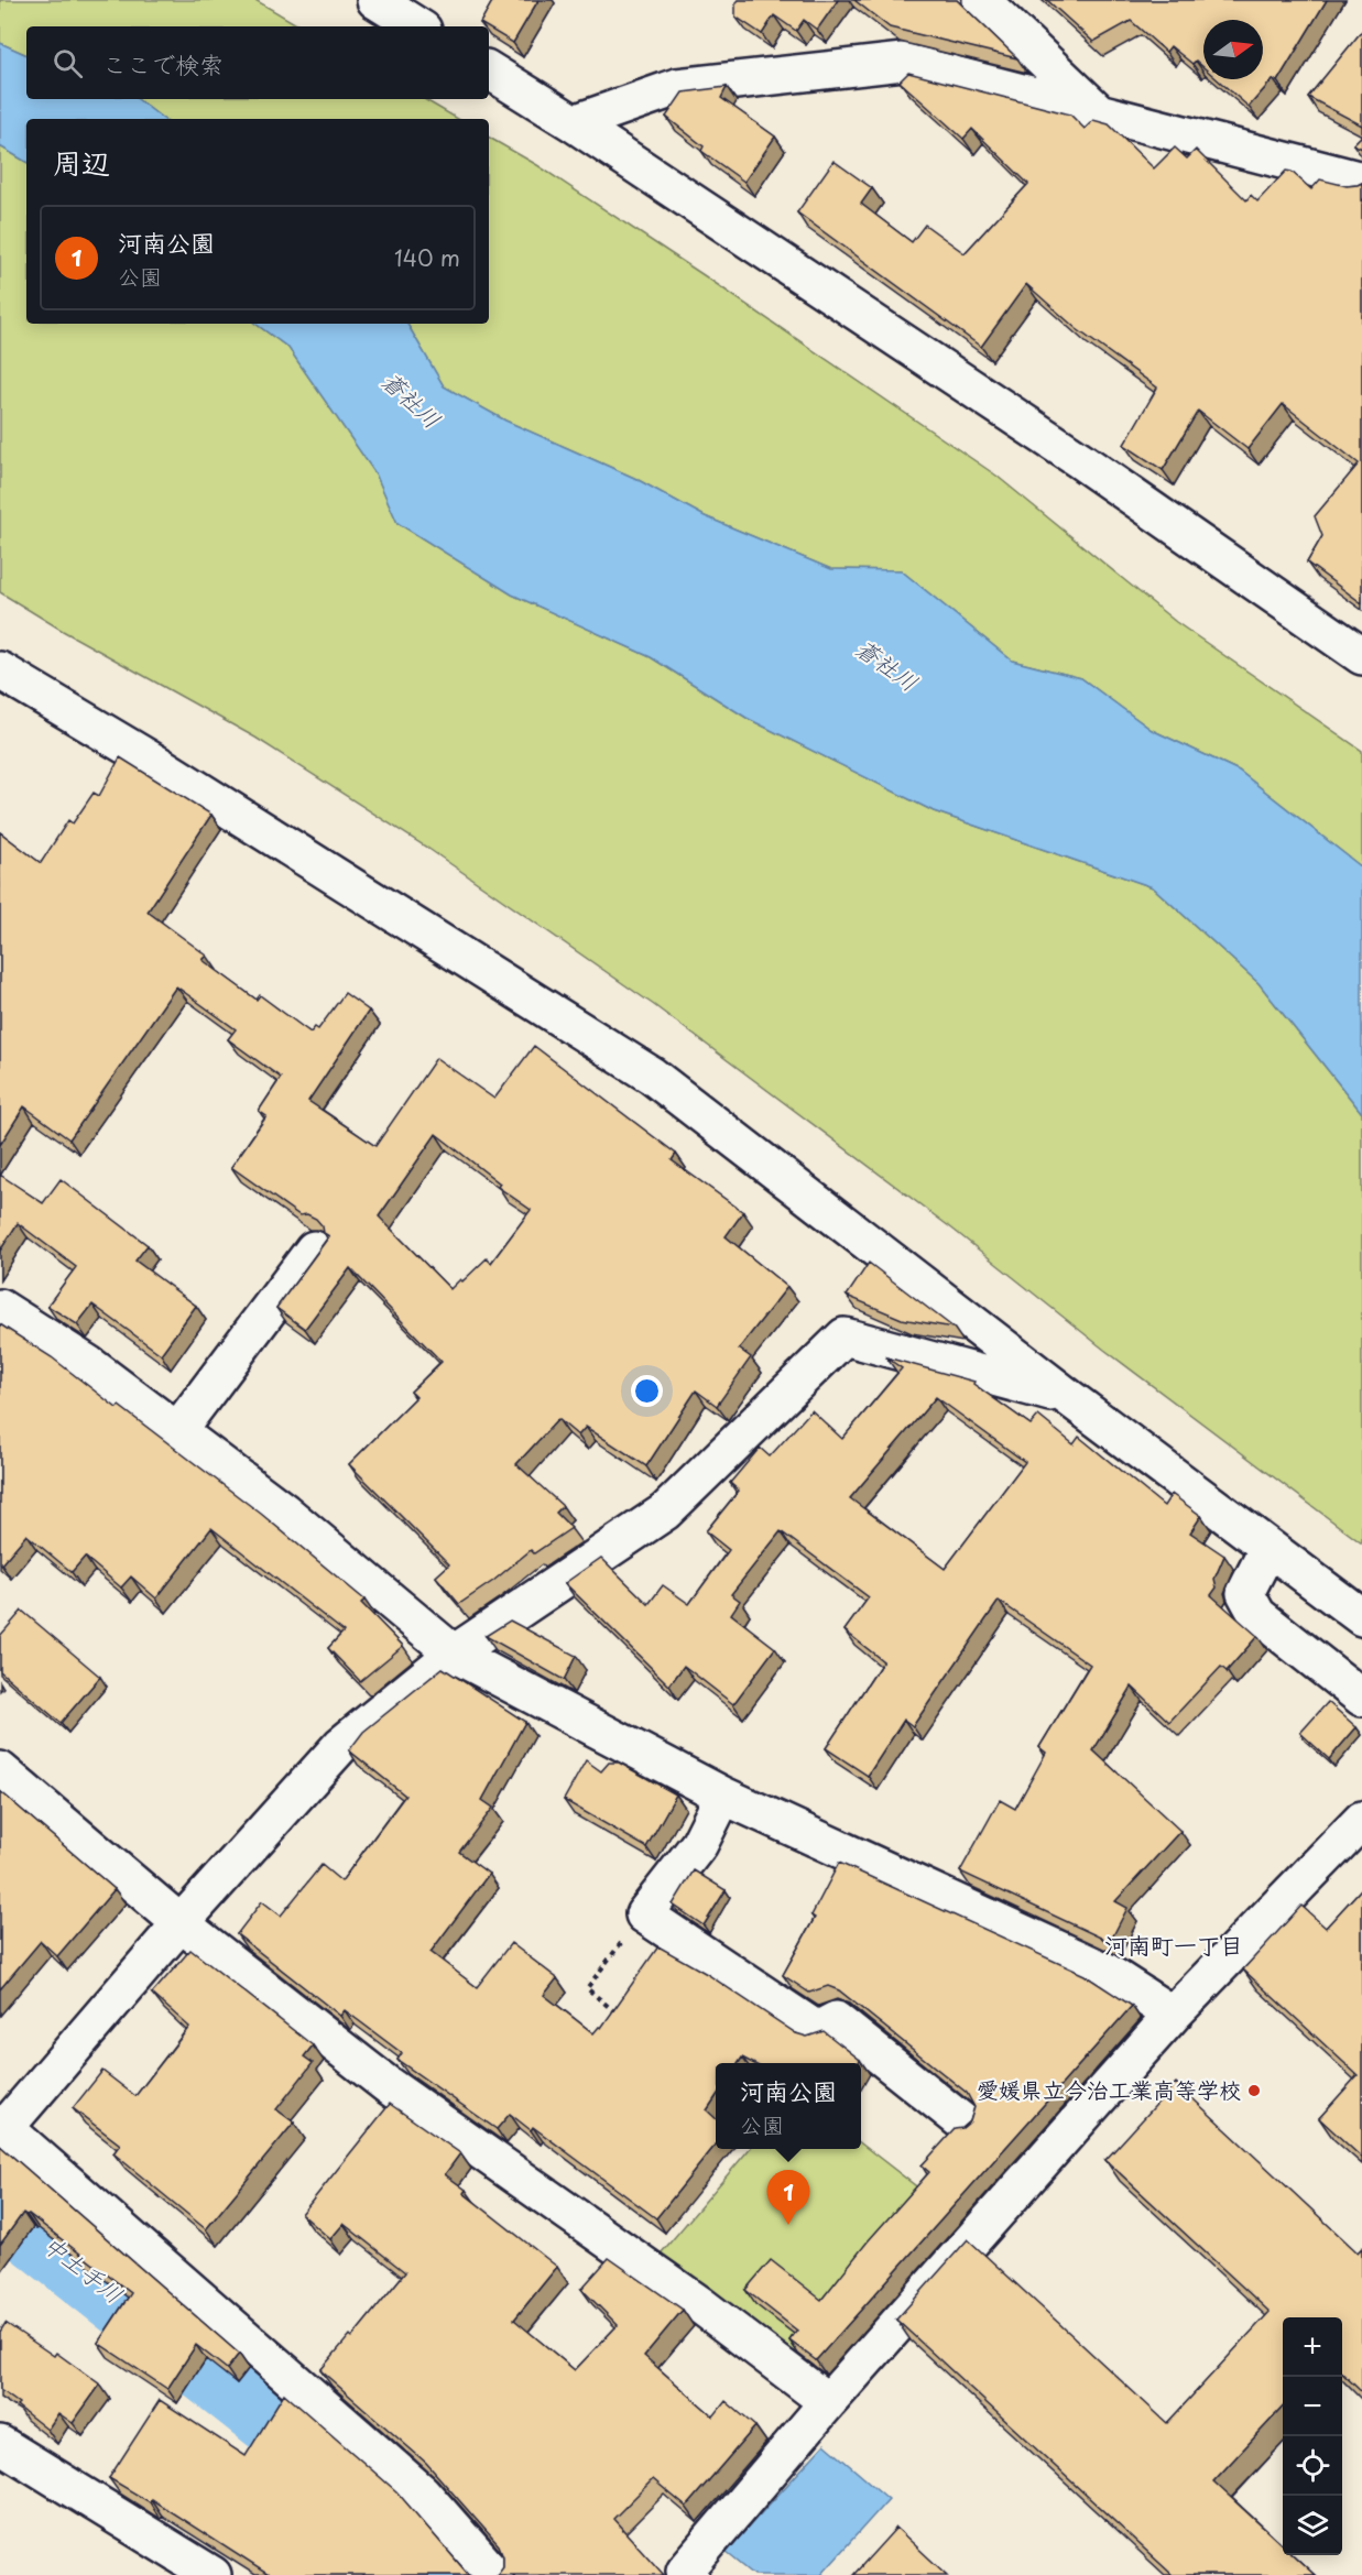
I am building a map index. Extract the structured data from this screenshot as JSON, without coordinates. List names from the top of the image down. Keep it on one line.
{"districts":["河南町一丁目"],"water":["蒼社川","中土手川"],"places":["愛媛県立今治工業高等学校"],"north":"right","page":{"search":"ここで検索","heading":"周辺","list":[{"mark":"1","name":"河南公園","note":"公園","value":"140 m"}],"popup":["河南公園","公園"],"pins":"1","map_buttons":["+","−"]}}
